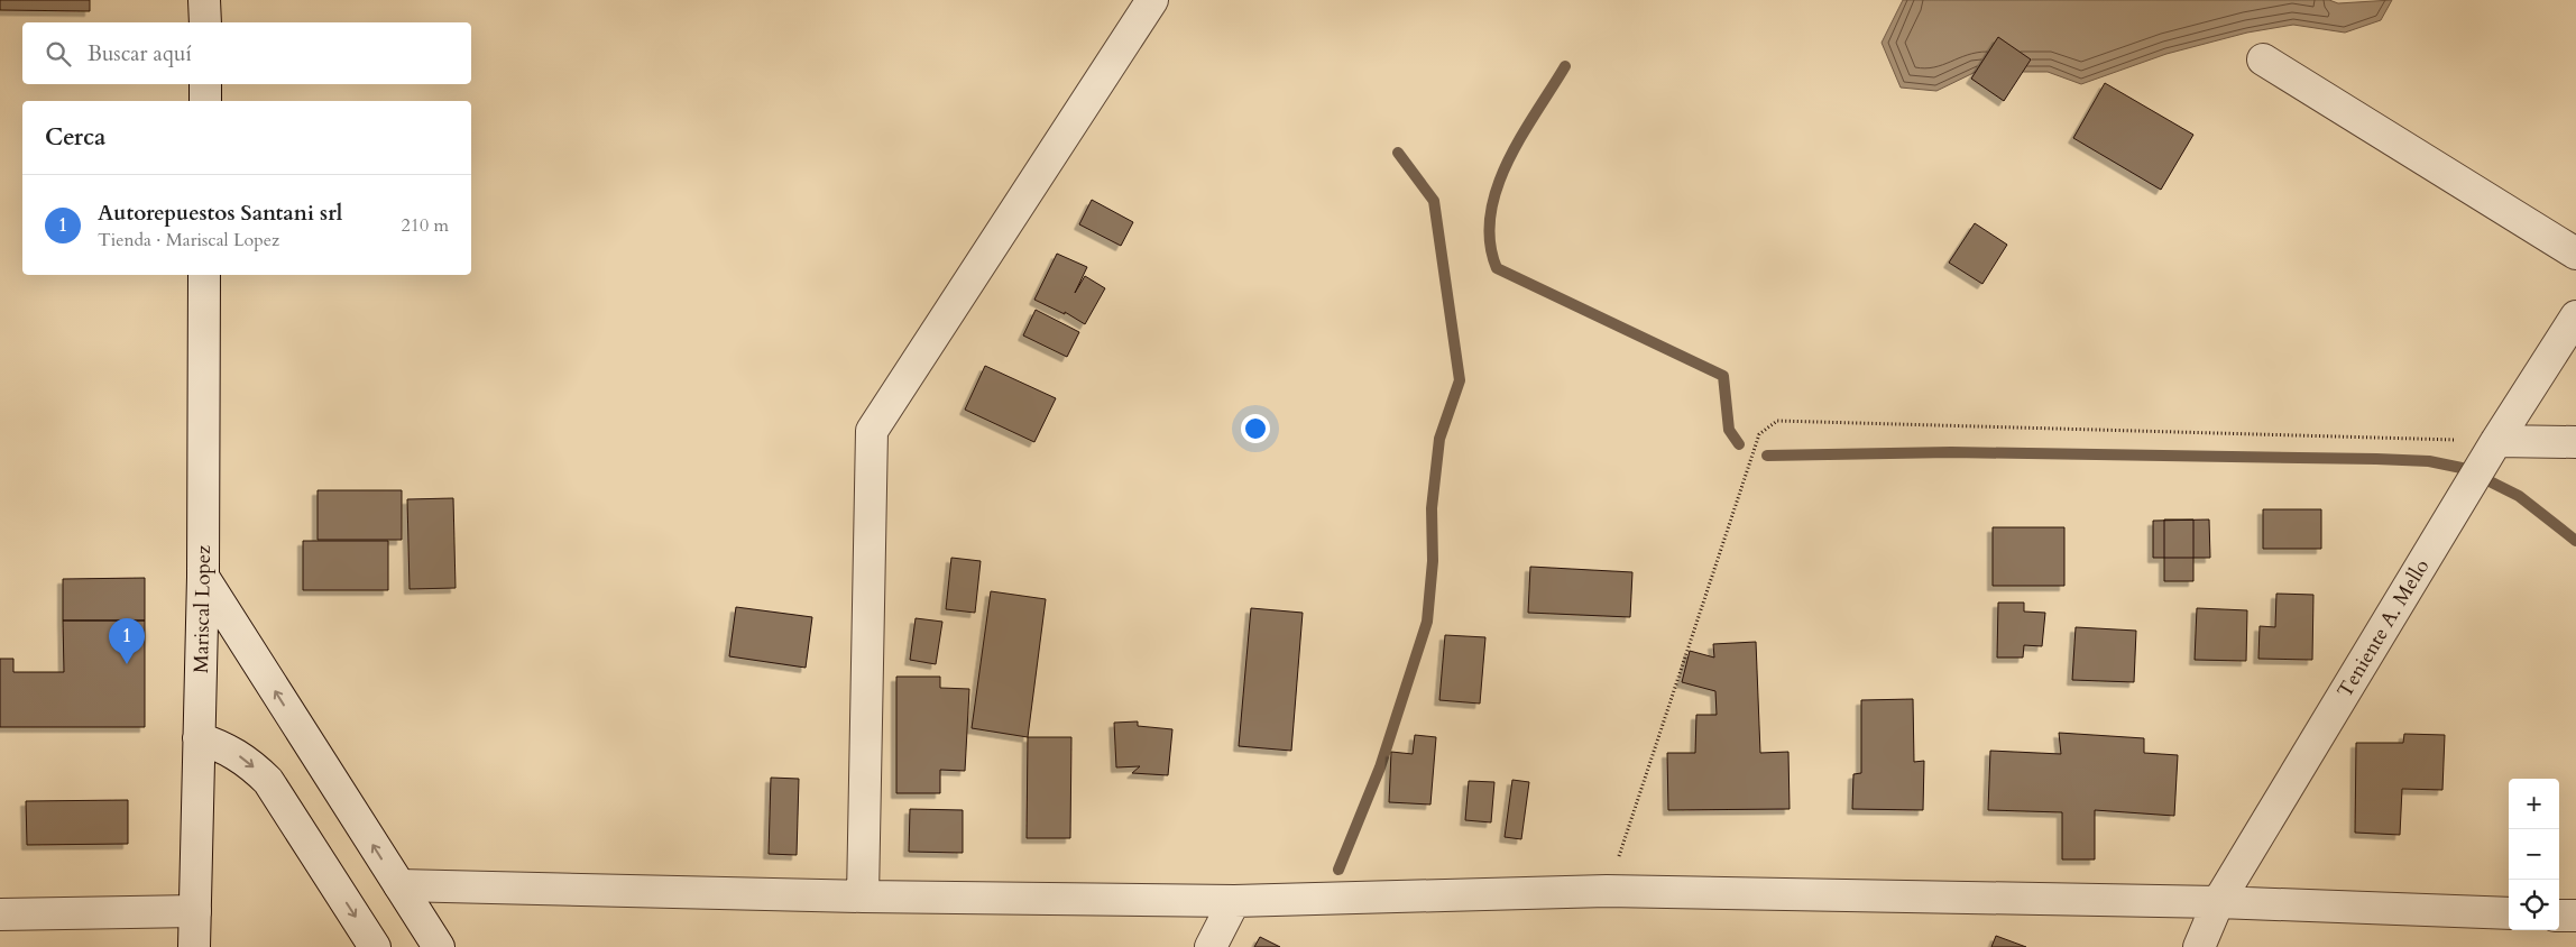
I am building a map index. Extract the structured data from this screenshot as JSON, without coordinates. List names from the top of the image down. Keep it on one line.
{"streets":{"street":["Mariscal Lopez","Teniente A. Mello"]},"page":{"search":"Buscar aquí","heading":"Cerca","list":[{"mark":"1","name":"Autorepuestos Santani srl","note":"Tienda · Mariscal Lopez","value":"210 m"}],"pins":"1","map_buttons":["+","−"]}}
